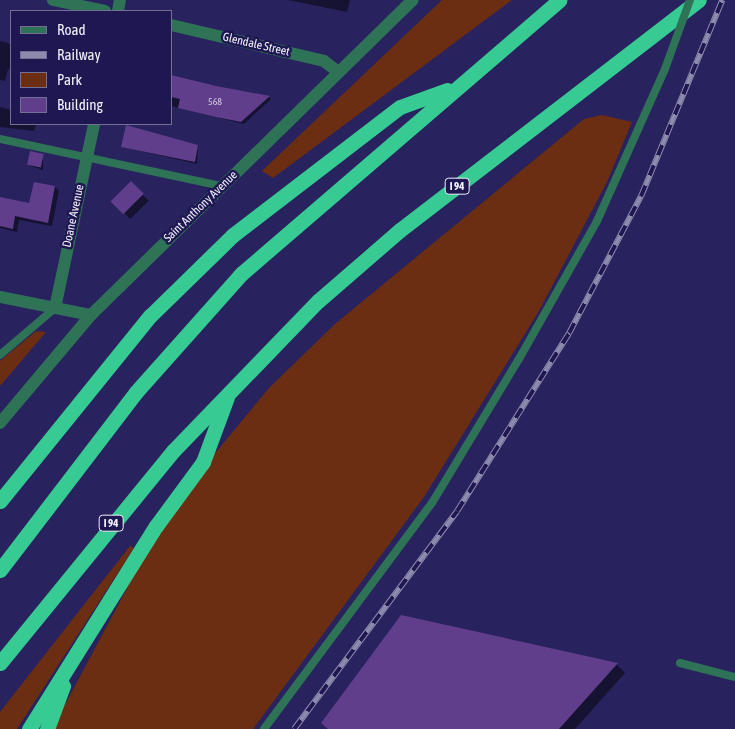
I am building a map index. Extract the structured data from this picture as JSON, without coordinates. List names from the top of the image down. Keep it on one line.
{"streets":{"highway":["I 94"],"street":["Glendale Street","Saint Anthony Avenue","Doane Avenue"]},"crossings":[["Glendale Street","Saint Anthony Avenue"]],"house_numbers":["568"],"legend":["Road","Railway","Park","Building"]}
